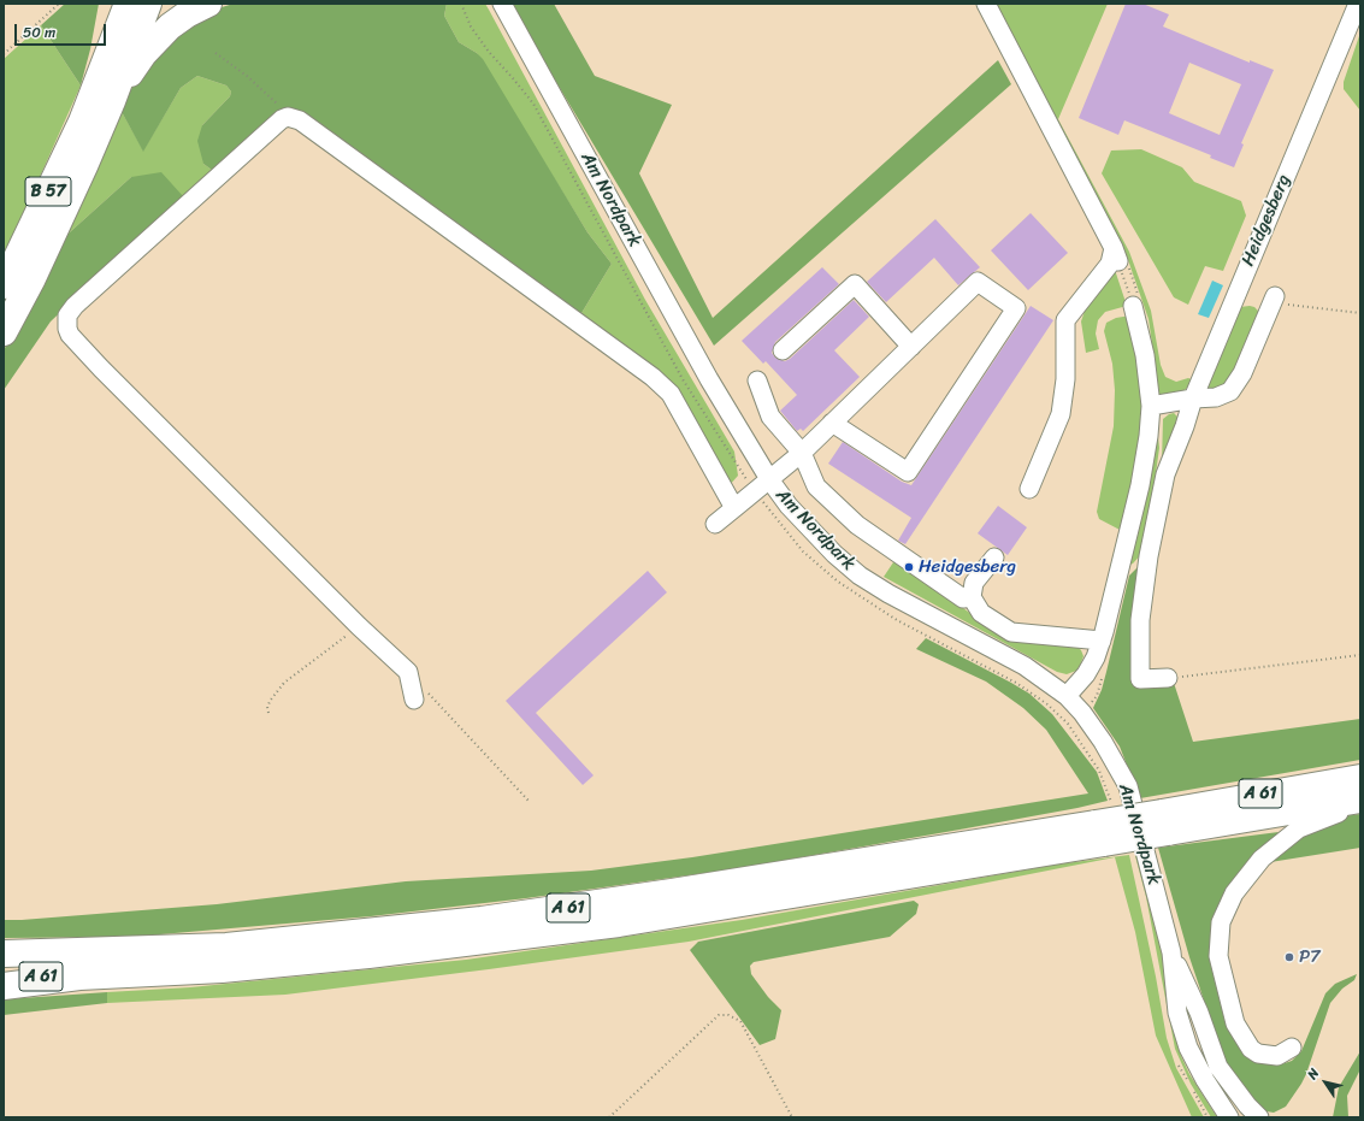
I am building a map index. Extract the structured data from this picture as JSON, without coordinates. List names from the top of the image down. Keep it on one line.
{"streets":{"highway":["B 57","A 61"],"street":["Am Nordpark","Heidgesberg"]},"places":["Heidgesberg","P7"],"scale_bar":"50 m","north":"top left"}
